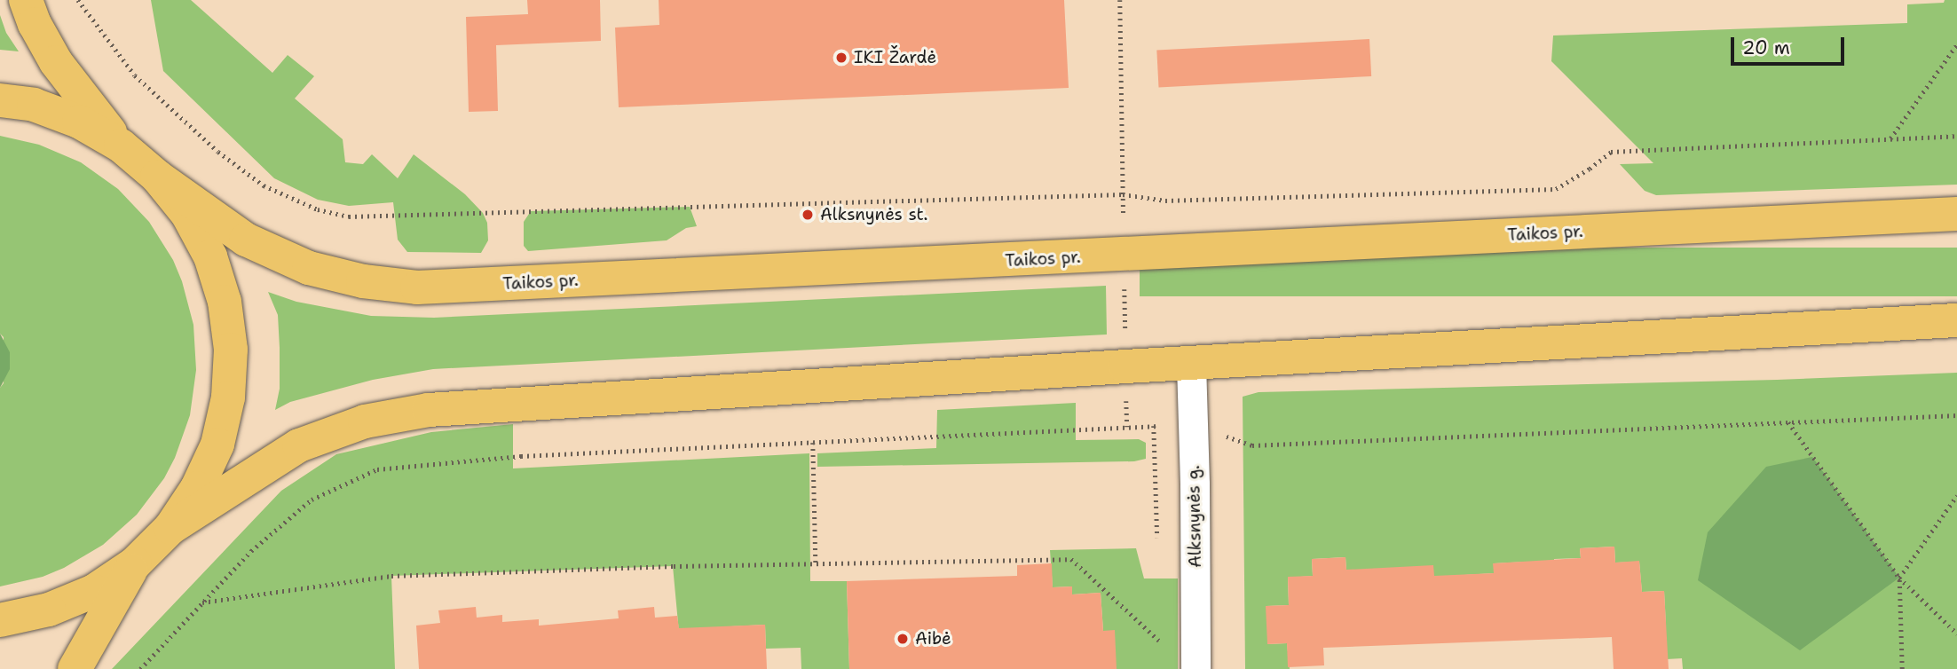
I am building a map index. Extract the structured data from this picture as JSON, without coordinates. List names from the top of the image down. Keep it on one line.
{"streets":{"main road":["Taikos pr."],"street":["Alksnynės g."]},"places":["IKI Žardė","Alksnynės st.","Aibė"],"scale_bar":"20 m"}
